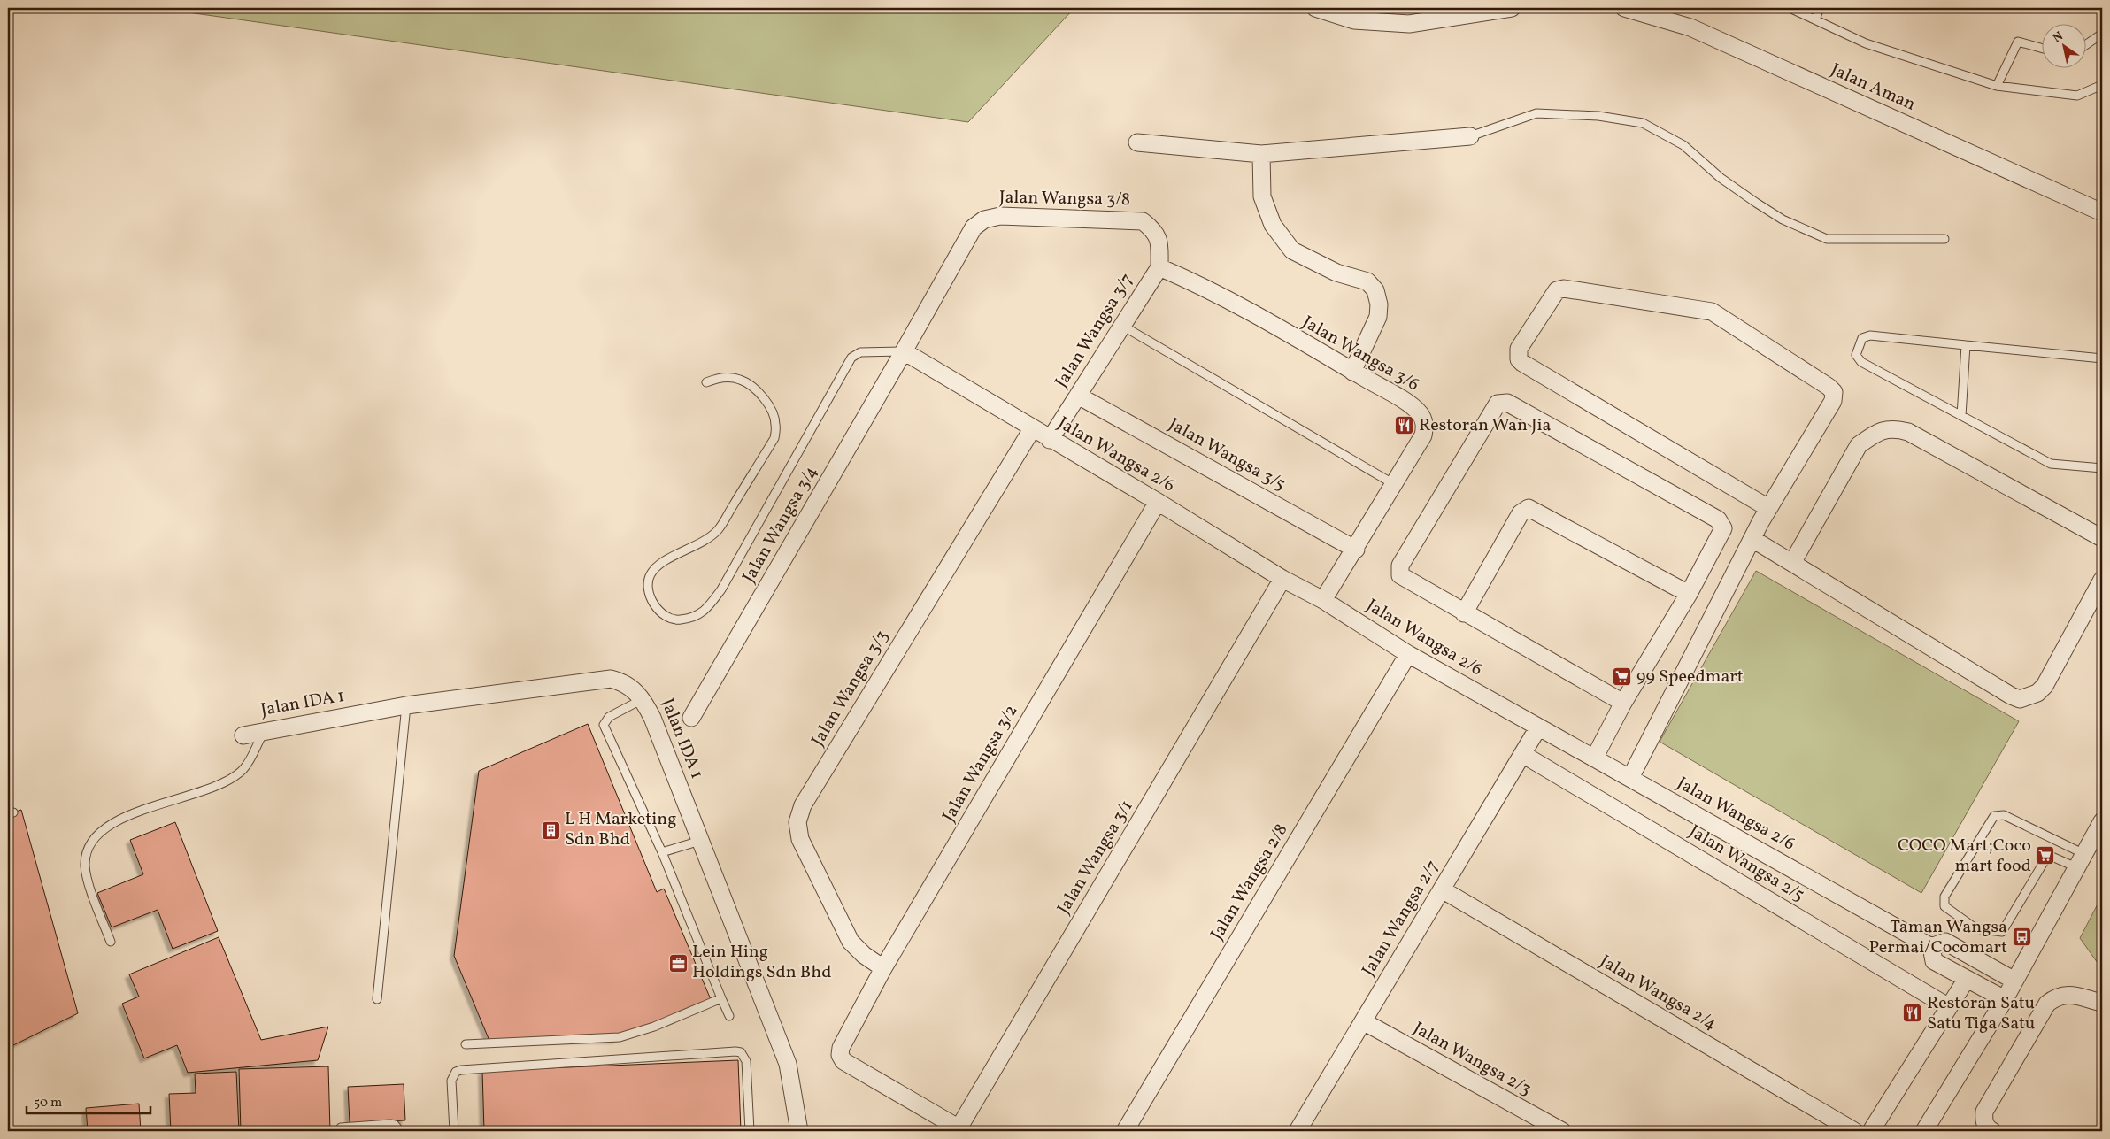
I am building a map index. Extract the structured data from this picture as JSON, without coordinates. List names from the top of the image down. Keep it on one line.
{"streets":{"street":["Jalan Aman","Jalan Wangsa 3/8","Jalan Wangsa 3/7","Jalan Wangsa 3/6","Jalan Wangsa 2/6","Jalan Wangsa 3/5","Jalan Wangsa 3/4","Jalan Wangsa 3/3","Jalan IDA 1","Jalan Wangsa 3/2","Jalan Wangsa 3/1","Jalan Wangsa 2/5","Jalan Wangsa 2/8","Jalan Wangsa 2/7","Jalan Wangsa 2/4","Jalan Wangsa 2/3"]},"crossings":[["Jalan Wangsa 3/8","Jalan Wangsa 3/7"],["Jalan Wangsa 3/8","Jalan Wangsa 3/6"],["Jalan Wangsa 3/8","Jalan Wangsa 2/6"],["Jalan Wangsa 3/8","Jalan Wangsa 3/4"],["Jalan Wangsa 3/7","Jalan Wangsa 3/6"],["Jalan Wangsa 3/7","Jalan Wangsa 2/6"],["Jalan Wangsa 3/7","Jalan Wangsa 3/5"],["Jalan Wangsa 3/6","Jalan Wangsa 2/6"],["Jalan Wangsa 3/6","Jalan Wangsa 3/5"],["Jalan Wangsa 2/6","Jalan Wangsa 3/4"],["Jalan Wangsa 2/6","Jalan Wangsa 3/3"],["Jalan Wangsa 2/6","Jalan Wangsa 3/2"],["Jalan Wangsa 2/6","Jalan Wangsa 3/1"],["Jalan Wangsa 2/6","Jalan Wangsa 2/8"],["Jalan Wangsa 2/6","Jalan Wangsa 2/7"],["Jalan Wangsa 3/3","Jalan Wangsa 3/2"],["Jalan Wangsa 3/2","Jalan Wangsa 3/1"],["Jalan Wangsa 2/5","Jalan Wangsa 2/7"],["Jalan Wangsa 2/7","Jalan Wangsa 2/4"],["Jalan Wangsa 2/7","Jalan Wangsa 2/3"]],"places":{"restaurant":["Restoran Wan Jia","Restoran Satu Satu Tiga Satu"],"supermarket":["99 Speedmart","COCO Mart;Coco mart food"],"building":["L H Marketing Sdn Bhd"],"bus stop":["Taman Wangsa Permai/Cocomart"],"office":["Lein Hing Holdings Sdn Bhd"]},"scale_bar":"50 m","north":"top left"}
